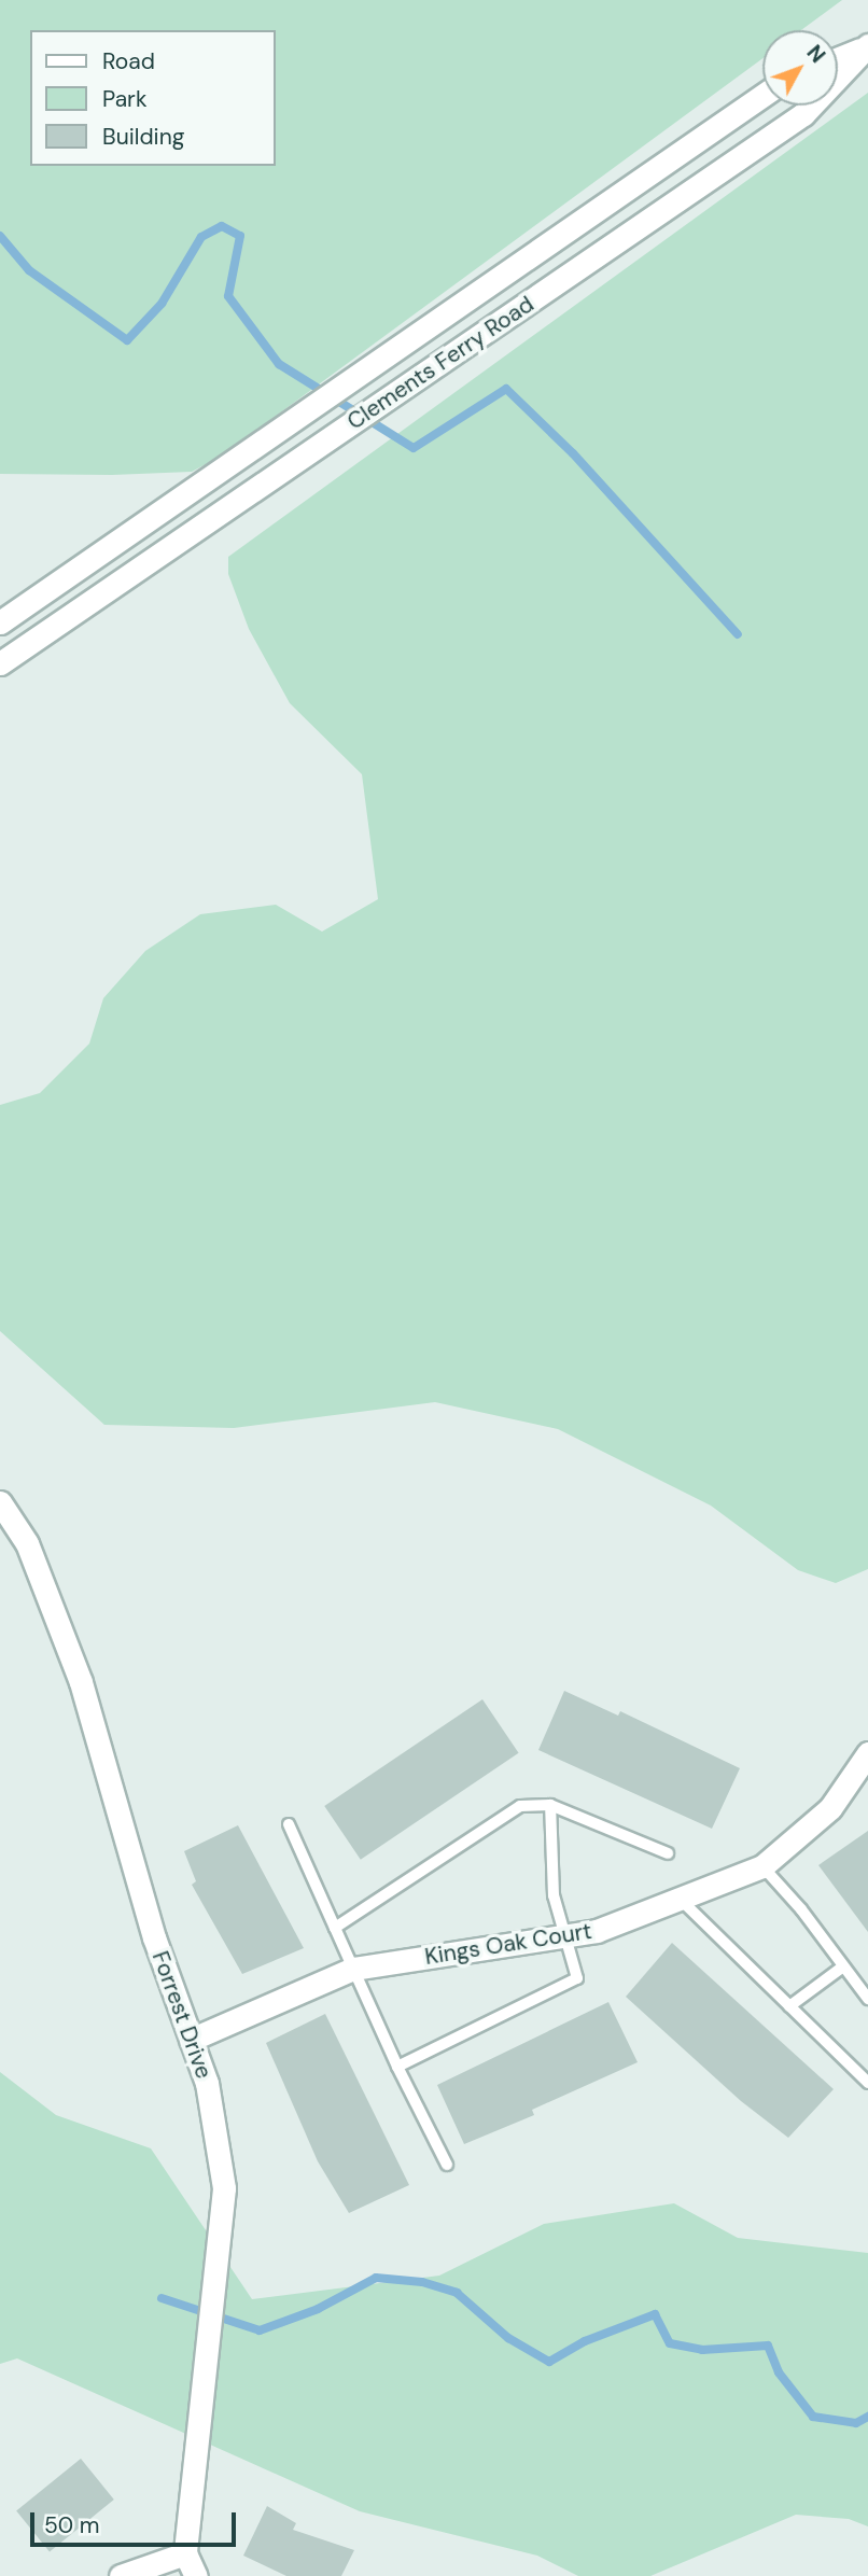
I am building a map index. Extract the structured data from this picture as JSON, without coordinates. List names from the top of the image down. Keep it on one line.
{"streets":{"main road":["Clements Ferry Road","Kings Oak Court","Forrest Drive"]},"crossings":[["Kings Oak Court","Forrest Drive"]],"legend":["Road","Park","Building"],"scale_bar":"50 m","north":"top right"}
